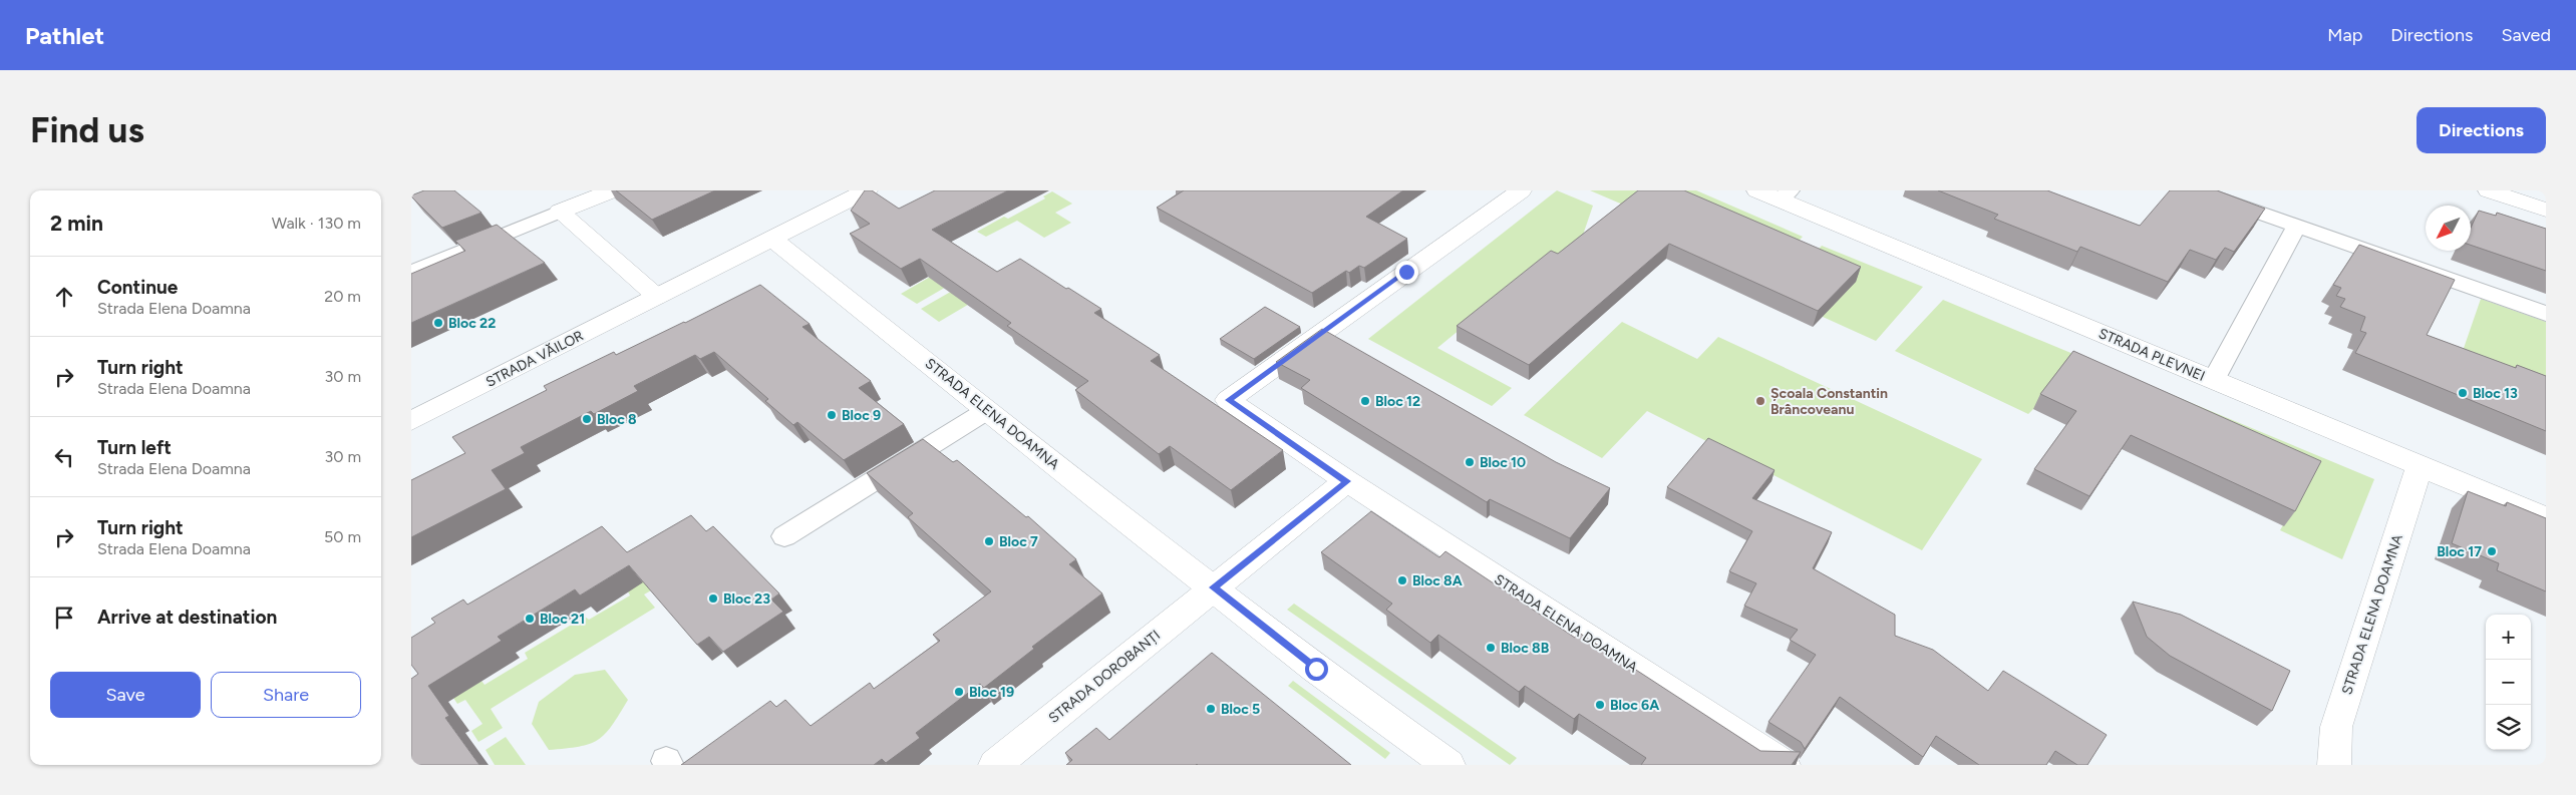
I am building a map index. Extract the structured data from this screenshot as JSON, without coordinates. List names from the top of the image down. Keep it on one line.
{"streets":{"street":["STRADA PLEVNEI","STRADA VĂILOR","STRADA ELENA DOAMNA","STRADA DOROBANȚI"]},"crossings":[["STRADA PLEVNEI","STRADA ELENA DOAMNA"],["STRADA VĂILOR","STRADA ELENA DOAMNA"],["STRADA ELENA DOAMNA","STRADA DOROBANȚI"]],"places":["Bloc 22","Bloc 13","Bloc 12","Școala Constantin Brâncoveanu","Bloc 9","Bloc 8","Bloc 10","Bloc 7","Bloc 17","Bloc 8A","Bloc 23","Bloc 21","Bloc 8B","Bloc 19","Bloc 6A","Bloc 5"],"north":"bottom left","page":{"header":"Pathlet","nav":["Map","Directions","Saved"],"buttons":["Directions",["Save","Share"]],"title":"Find us","heading":["2 min","Walk · 130 m"],"list":[["Continue","Strada Elena Doamna","20 m"],["Turn right","Strada Elena Doamna","30 m"],["Turn left","Strada Elena Doamna","30 m"],["Turn right","Strada Elena Doamna","50 m"],"Arrive at destination"],"map_buttons":["+","−"]}}
